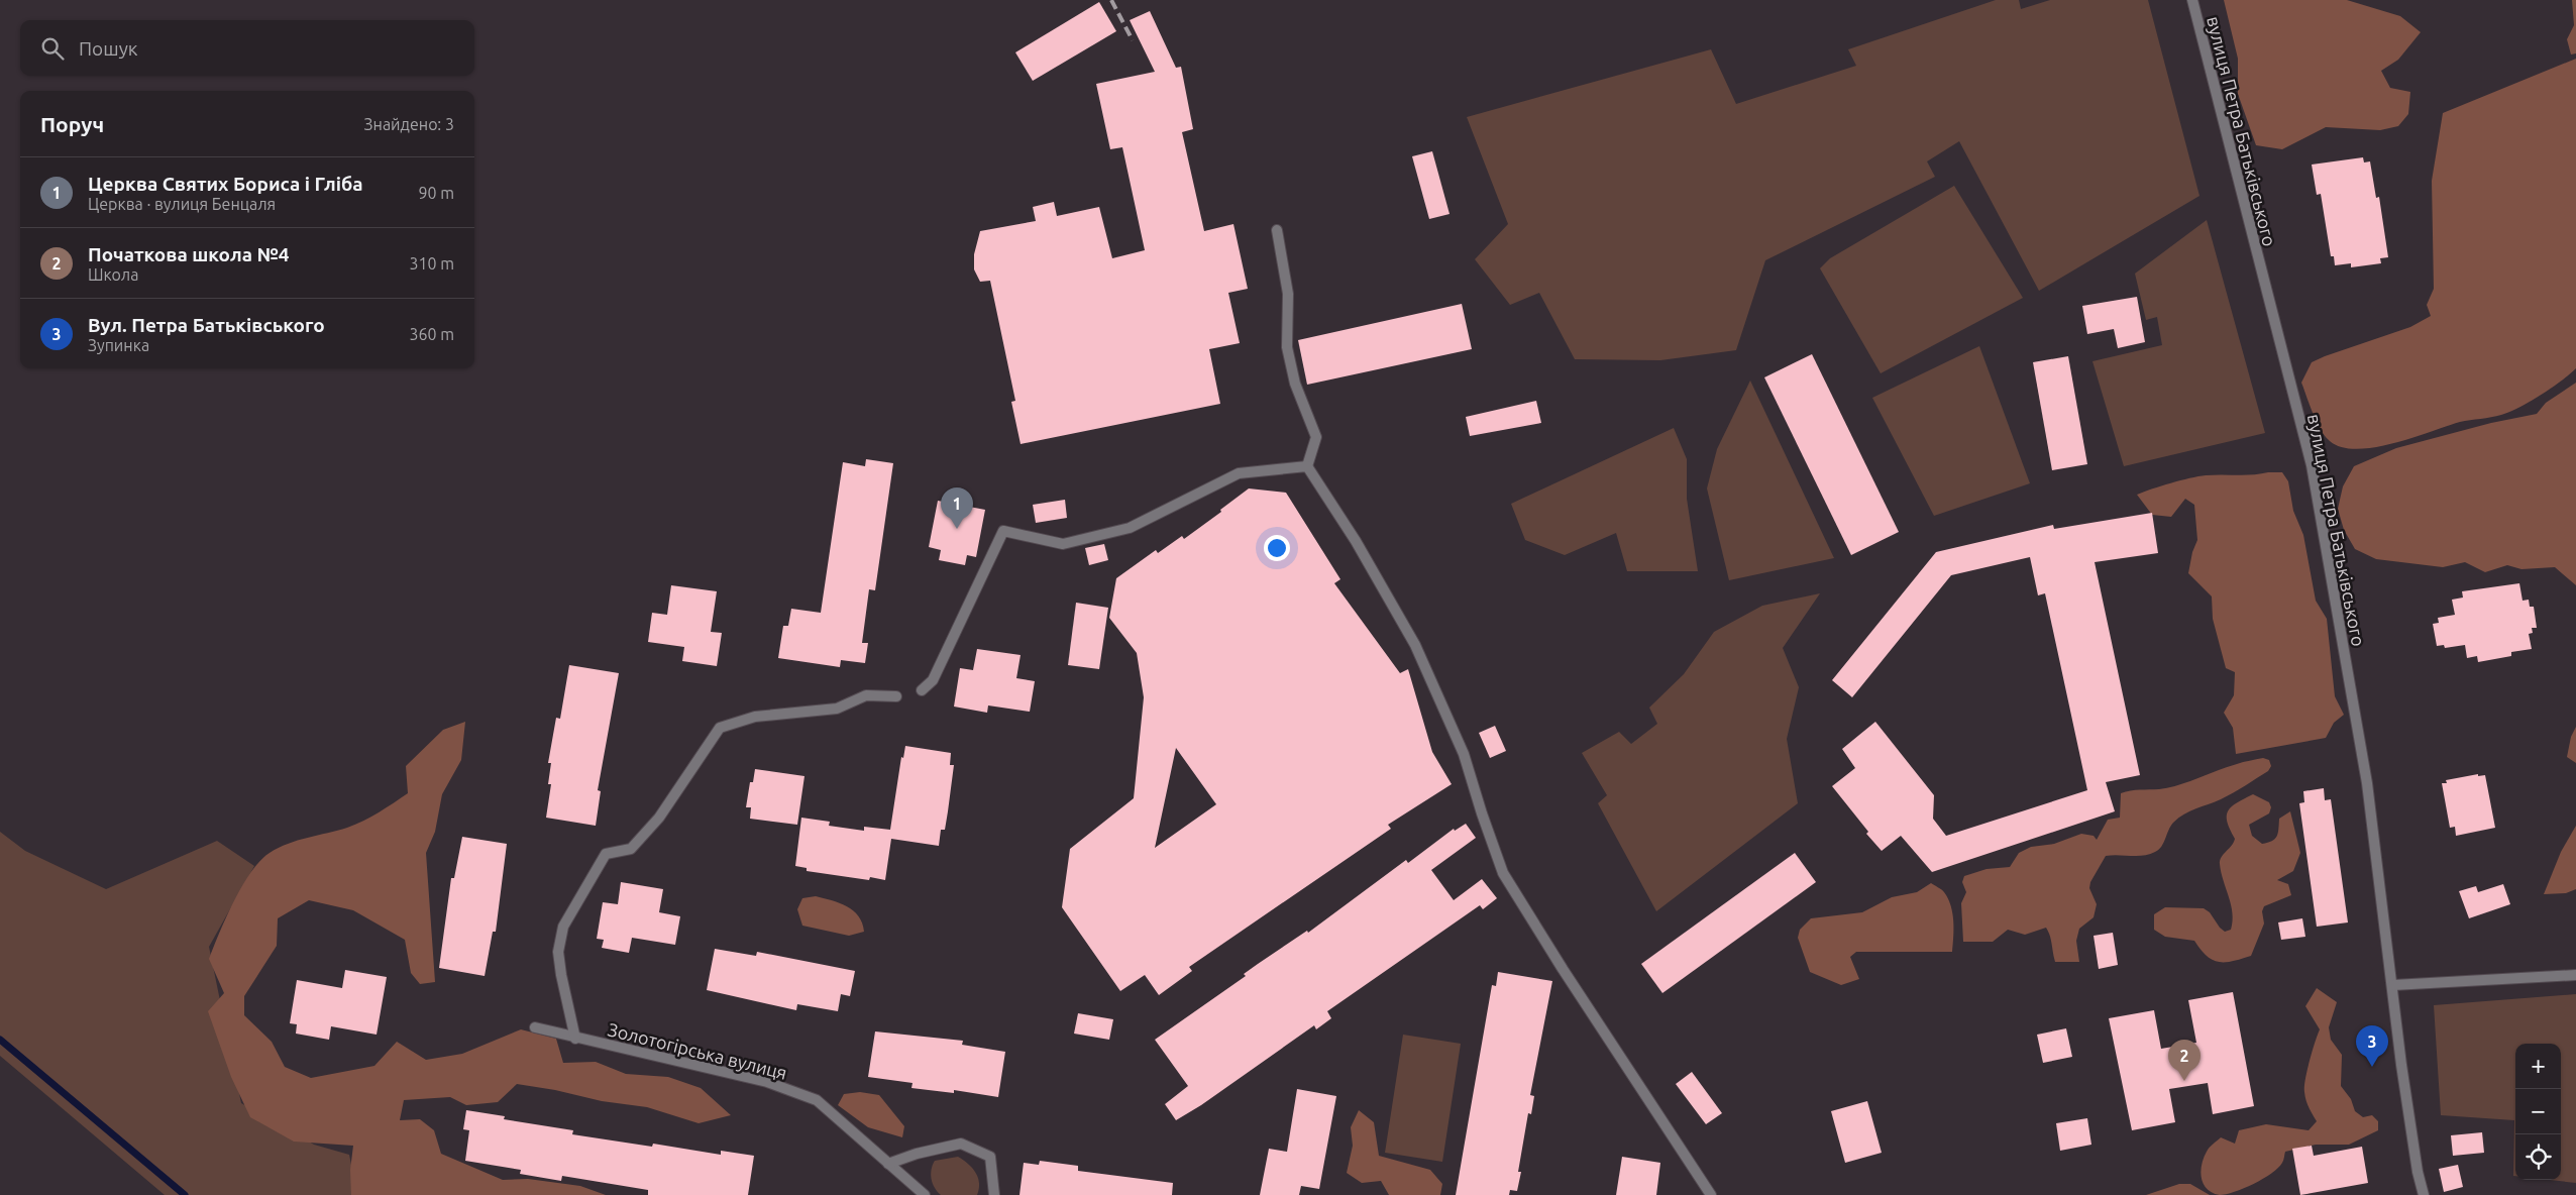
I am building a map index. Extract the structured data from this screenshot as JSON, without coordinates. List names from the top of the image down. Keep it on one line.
{"streets":{"street":["вулиця Петра Батьківського","Золотогірська вулиця"]},"page":{"search":"Пошук","heading":["Поруч","Знайдено: 3"],"list":[{"mark":"1","name":"Церква Святих Бориса і Гліба","note":"Церква · вулиця Бенцаля","value":"90 m"},{"mark":"2","name":"Початкова школа №4","note":"Школа","value":"310 m"},{"mark":"3","name":"Вул. Петра Батьківського","note":"Зупинка","value":"360 m"}],"pins":["1","3","2"],"map_buttons":["+","−"]}}
